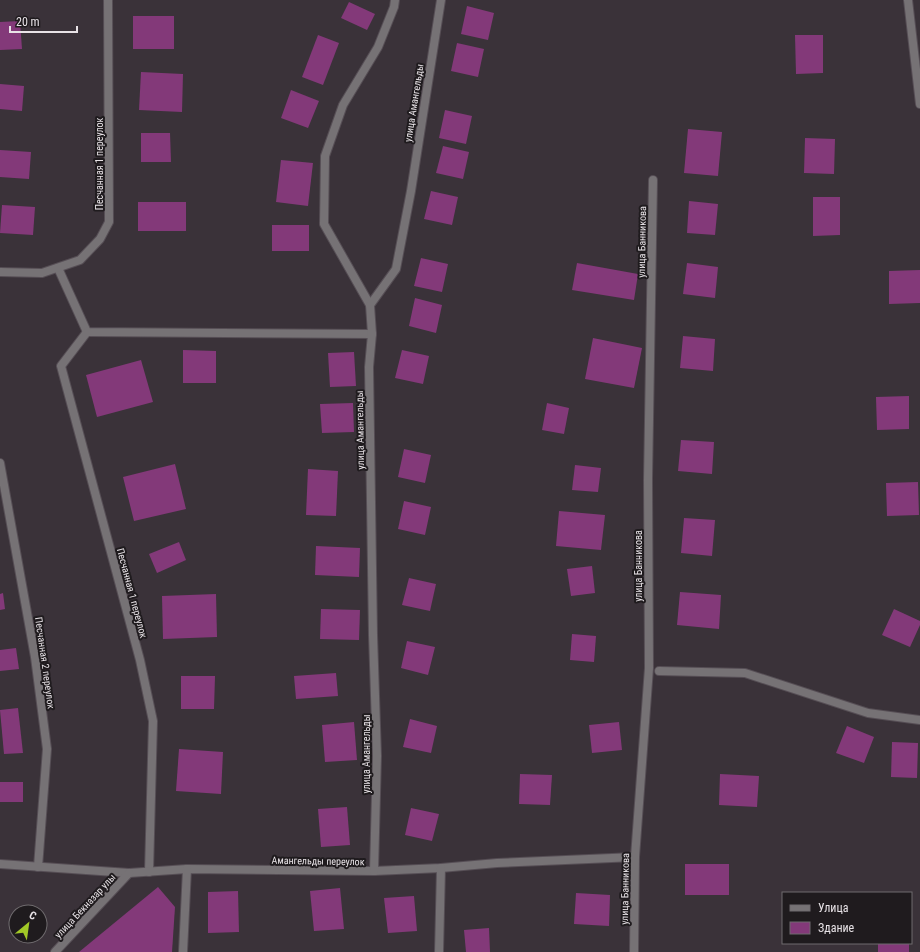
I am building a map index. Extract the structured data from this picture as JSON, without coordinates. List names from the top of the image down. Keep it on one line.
{"streets":{"street":["улица Амангельды","Песчанная 1 переулок","улица Банникова","Песчанная 2 переулок","Амангельды переулок","улица Бекназар улы"]},"crossings":[["улица Амангельды","Амангельды переулок"],["Песчанная 1 переулок","Амангельды переулок"],["улица Банникова","Амангельды переулок"],["Песчанная 2 переулок","Амангельды переулок"],["Амангельды переулок","улица Бекназар улы"]],"legend":["Улица","Здание"],"scale_bar":"20 m","north":"top right"}
